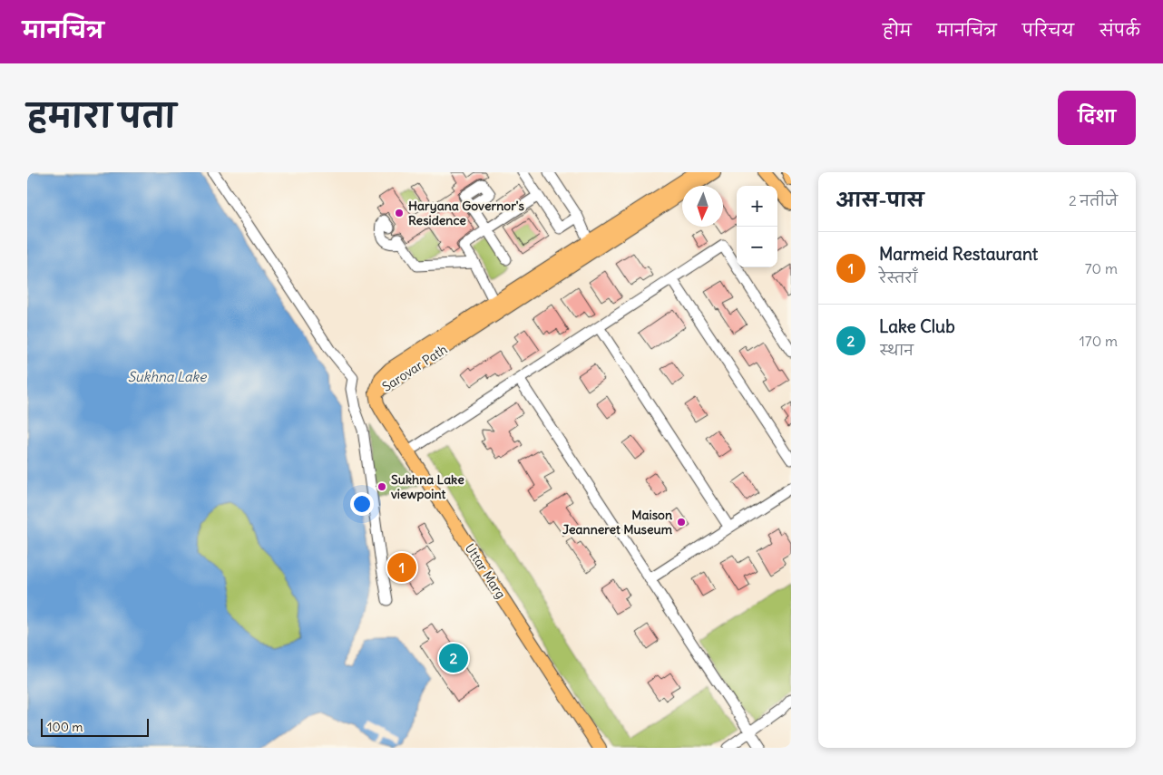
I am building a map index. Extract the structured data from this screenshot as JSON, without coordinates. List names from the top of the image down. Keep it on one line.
{"streets":{"main road":["Sarovar Path","Uttar Marg"]},"crossings":[["Sarovar Path","Uttar Marg"]],"water":["Sukhna Lake"],"places":["Haryana Governor's Residence","Sukhna Lake viewpoint","Maison Jeanneret Museum"],"scale_bar":"100 m","north":"bottom","page":{"header":"मानचित्र","nav":["होम","मानचित्र","परिचय","संपर्क"],"title":"हमारा पता","buttons":"दिशा","heading":["आस-पास","2 नतीजे"],"map_buttons":["+","−"],"list":[{"mark":"1","name":"Marmeid Restaurant","note":"रेस्तराँ","value":"70 m"},{"mark":"2","name":"Lake Club","note":"स्थान","value":"170 m"}],"pins":["1","2"],"scale":"100 m"}}
